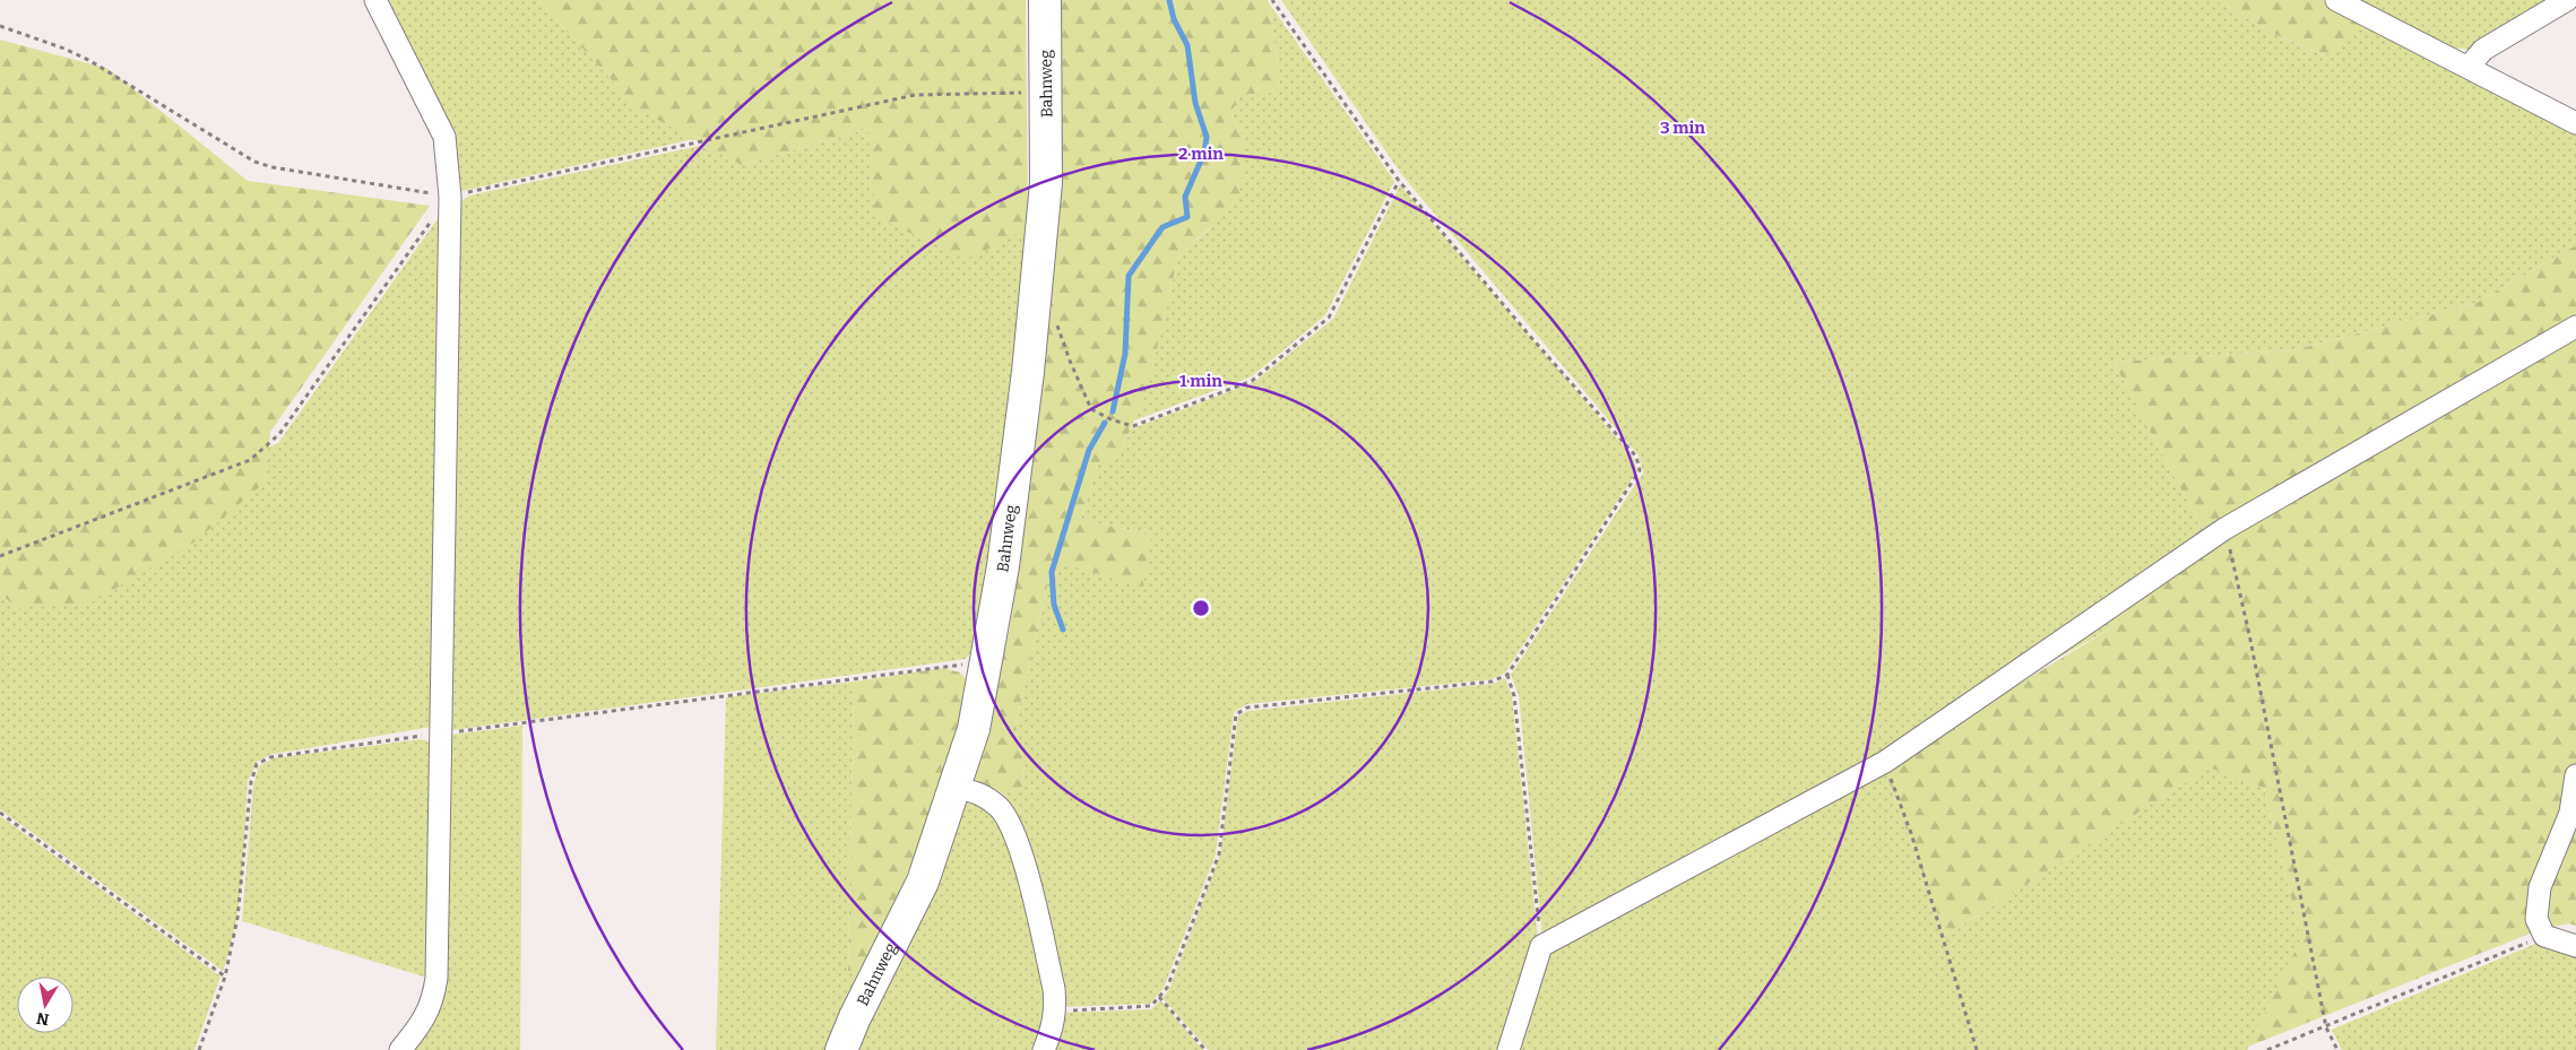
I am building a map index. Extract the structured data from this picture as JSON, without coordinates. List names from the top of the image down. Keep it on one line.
{"streets":{"main road":["Bahnweg"]},"north":"bottom","rings":["3 min","2 min","1 min"]}
